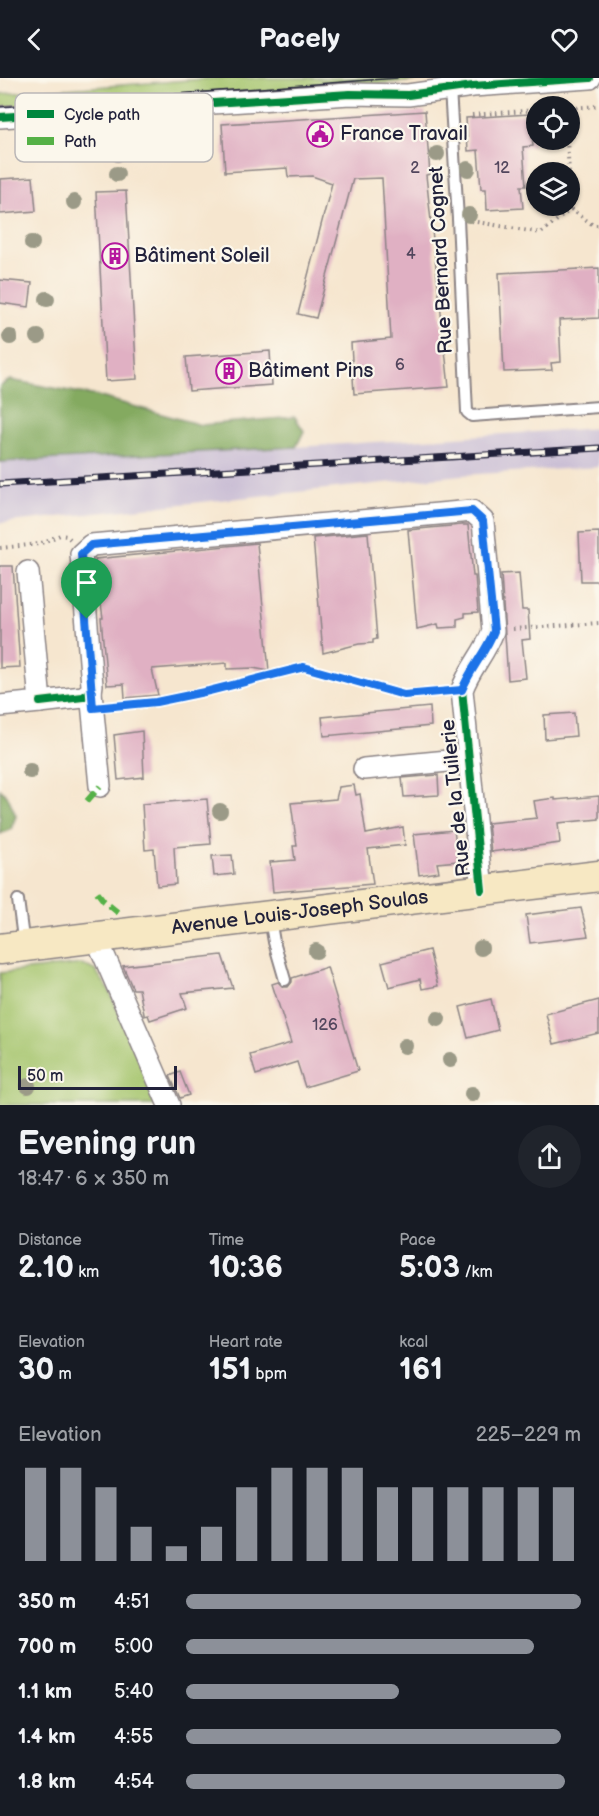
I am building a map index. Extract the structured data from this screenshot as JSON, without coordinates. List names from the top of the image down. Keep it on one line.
{"streets":{"main road":["Avenue Louis-Joseph Soulas"],"street":["Rue de la Tuilerie"],"lane":["Rue Bernard Cognet"]},"crossings":[["Rue de la Tuilerie","Avenue Louis-Joseph Soulas"]],"places":{"public building":["France Travail"],"building":["Bâtiment Soleil","Bâtiment Pins"]},"house_numbers":["2","12","4","6","126"],"legend":["Cycle path","Path"],"scale_bar":"50 m","page":{"header":"Pacely","scale":"50 m","heading":["Evening run","18:47 · 6 × 350 m"],"stats":[["Distance","2.10 km"],["Time","10:36"],["Pace","5:03 /km"],["Elevation","30 m"],["Heart rate","151 bpm"],["kcal","161"]],"chart":["Elevation","225–229 m"],"list":[{"name":"350 m","note":"4:51"},{"name":"700 m","note":"5:00"},{"name":"1.1 km","note":"5:40"},{"name":"1.4 km","note":"4:55"},{"name":"1.8 km","note":"4:54"}]}}
